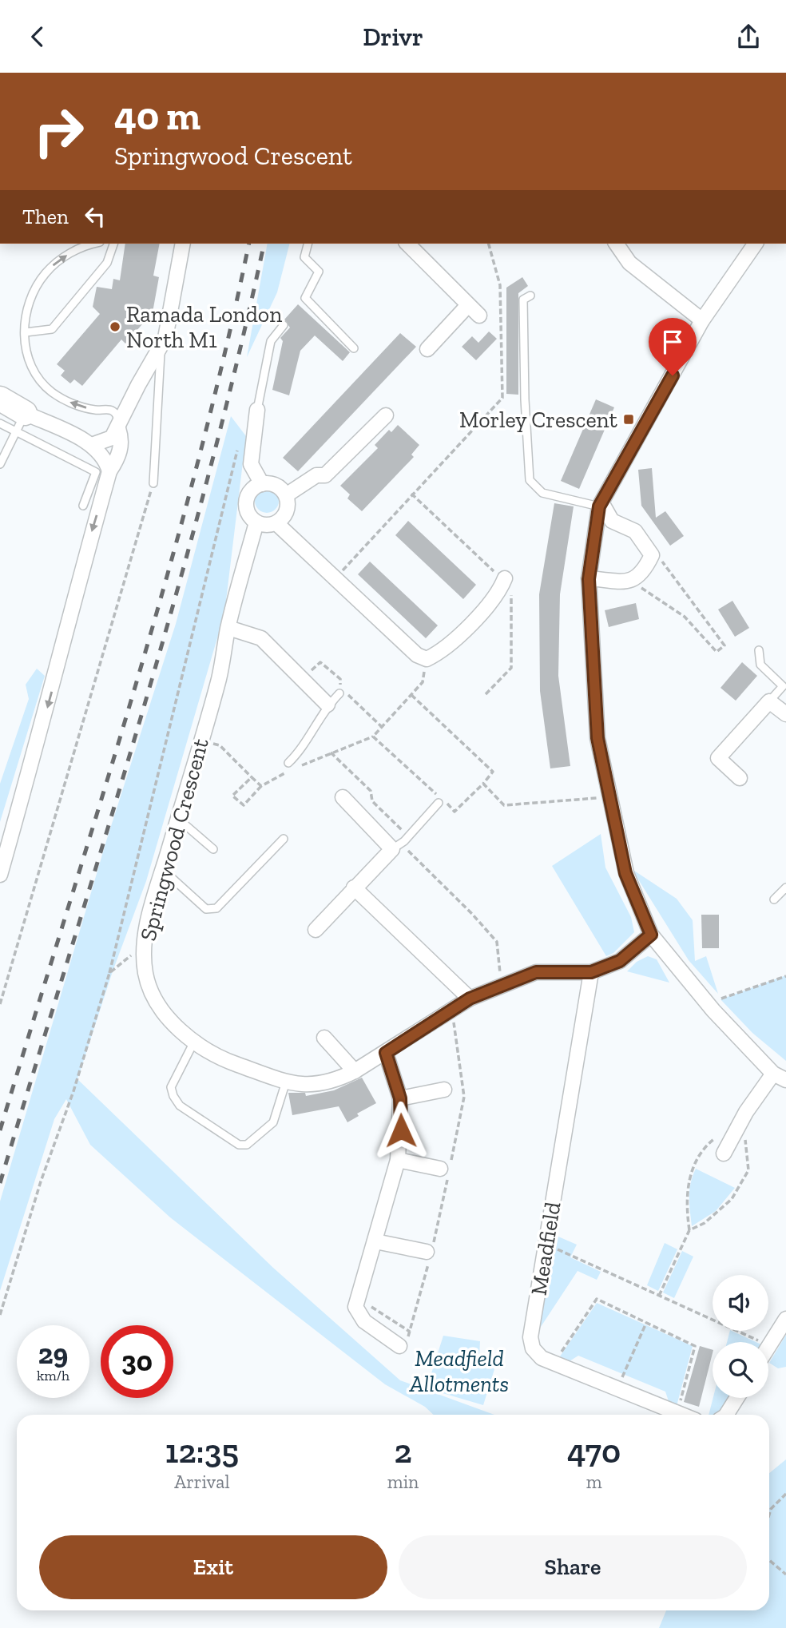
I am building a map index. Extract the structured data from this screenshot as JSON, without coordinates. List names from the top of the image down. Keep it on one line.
{"streets":{"street":["Springwood Crescent","Meadfield"]},"crossings":[["Springwood Crescent","Meadfield"]],"parks":["Meadfield Allotments"],"places":{"other":["Ramada London North M1"],"transit":["Morley Crescent"]},"page":{"header":"Drivr","turn":["40 m","Springwood Crescent"],"then":"Then","speed":"29 km/h","limit":"30","eta":["12:35","Arrival","2","min","470","m"],"buttons":["Exit","Share"]}}
